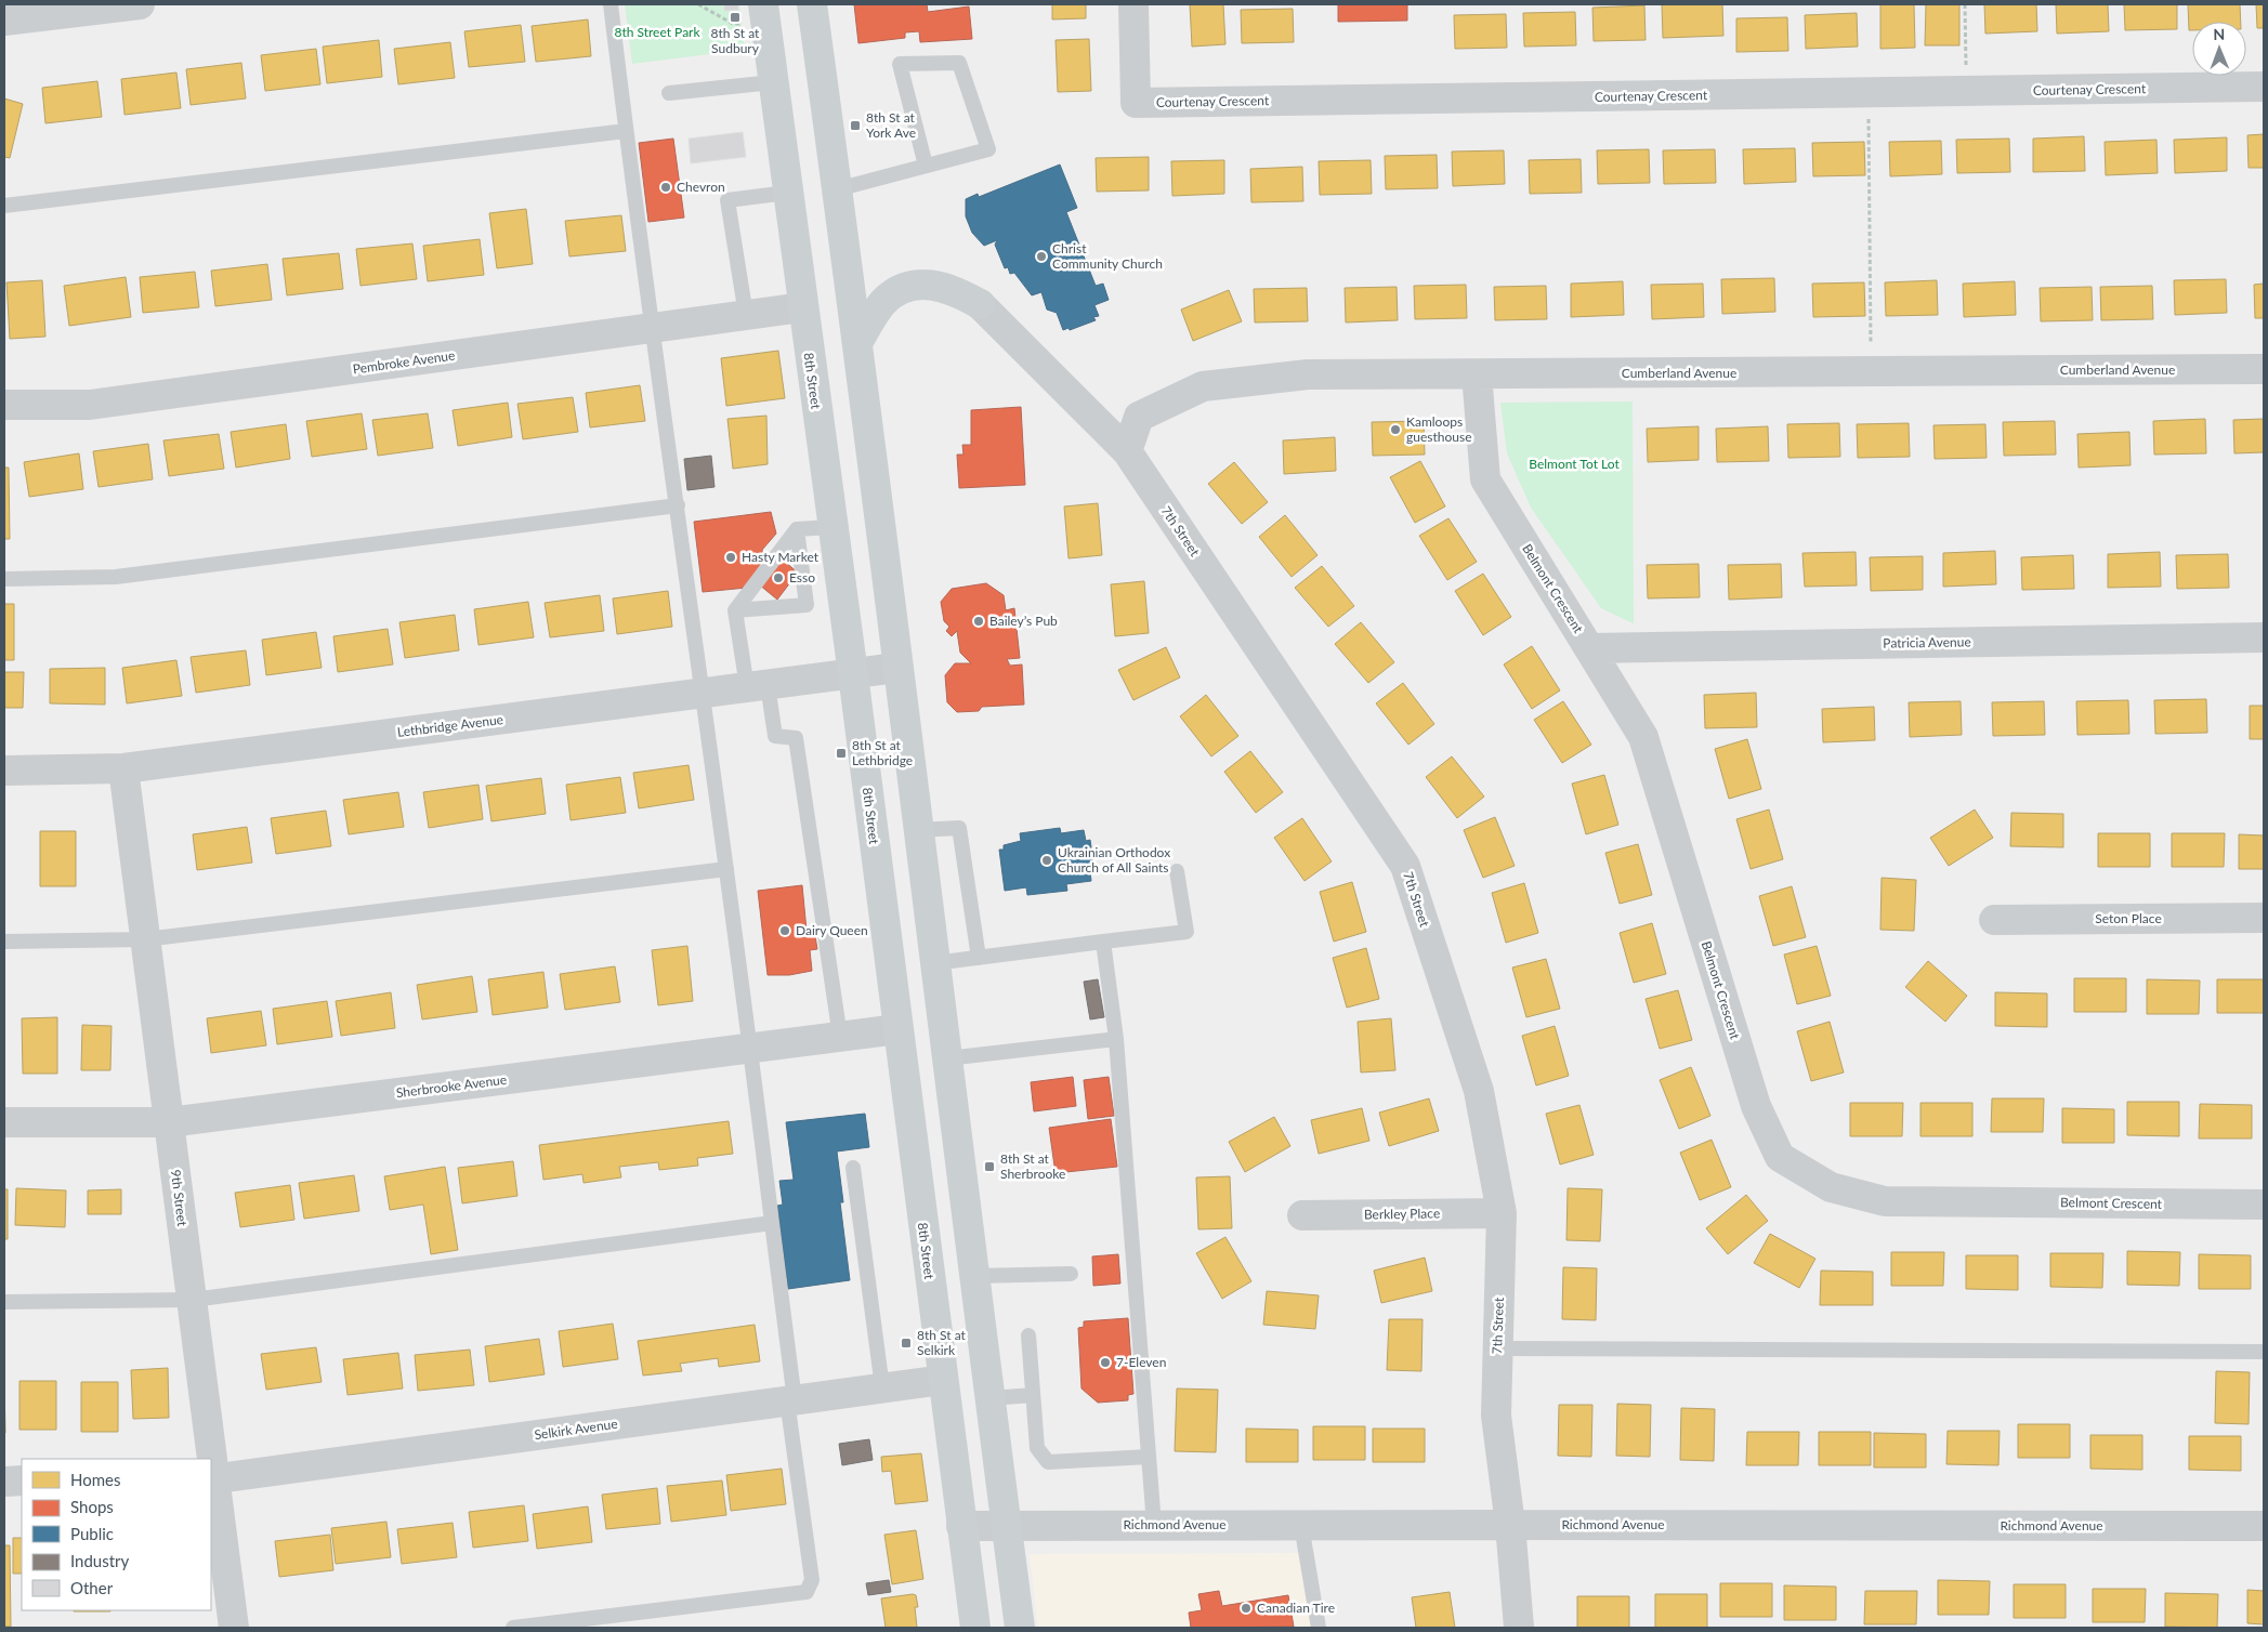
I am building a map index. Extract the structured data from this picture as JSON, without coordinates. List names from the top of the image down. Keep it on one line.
{"streets":{"main road":["8th Street"],"street":["Courtenay Crescent","Pembroke Avenue","Cumberland Avenue","7th Street","Belmont Crescent","Patricia Avenue","Lethbridge Avenue","Seton Place","Sherbrooke Avenue","9th Street","Berkley Place","Selkirk Avenue","Richmond Avenue"]},"crossings":[["Pembroke Avenue","8th Street"],["Cumberland Avenue","7th Street"],["Cumberland Avenue","Belmont Crescent"],["8th Street","Lethbridge Avenue"],["8th Street","Sherbrooke Avenue"],["8th Street","Selkirk Avenue"],["8th Street","Richmond Avenue"],["7th Street","Berkley Place"],["7th Street","Richmond Avenue"],["Belmont Crescent","Patricia Avenue"],["Lethbridge Avenue","9th Street"],["Sherbrooke Avenue","9th Street"],["9th Street","Selkirk Avenue"]],"parks":["8th Street Park","Belmont Tot Lot"],"places":{"transit":["8th St at Sudbury","8th St at York Ave","8th St at Lethbridge","8th St at Sherbrooke","8th St at Selkirk"],"other":["Chevron","Christ Community Church","Kamloops guesthouse","Hasty Market","Esso","Bailey’s Pub","Ukrainian Orthodox Church of All Saints","Dairy Queen","7-Eleven","Canadian Tire"]},"legend":["Homes","Shops","Public","Industry","Other"],"north":"top"}
